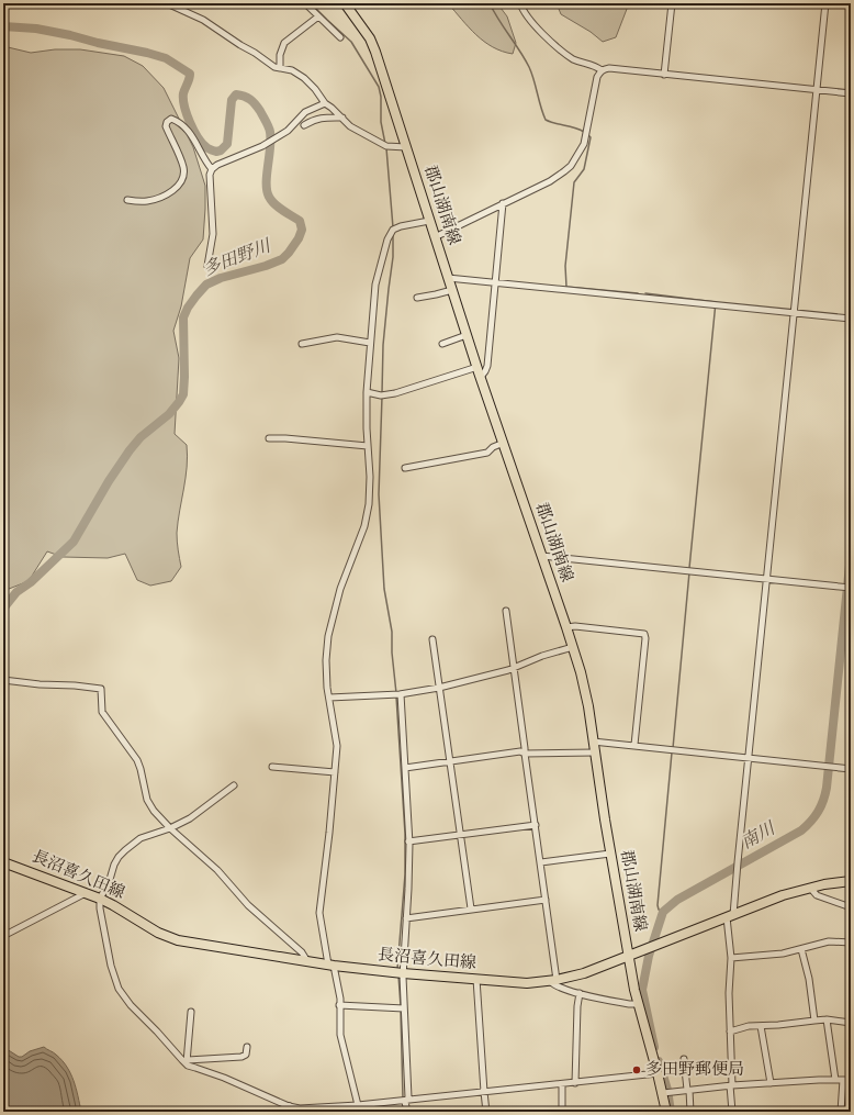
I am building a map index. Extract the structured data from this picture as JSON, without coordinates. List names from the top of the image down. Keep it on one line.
{"streets":{"main road":["郡山湖南線","長沼喜久田線"]},"crossings":[["郡山湖南線","長沼喜久田線"]],"water":["多田野川","南川"],"places":["多田野郵便局"]}
